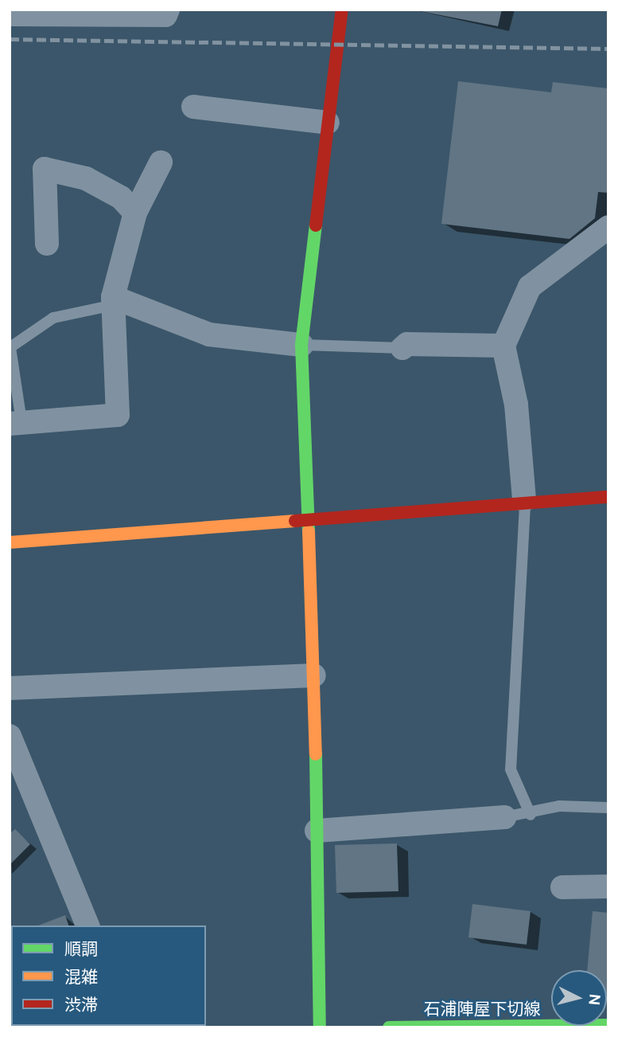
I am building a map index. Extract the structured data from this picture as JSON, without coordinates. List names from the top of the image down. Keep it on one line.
{"streets":{"street":["石浦陣屋下切線"]},"legend":["順調","混雑","渋滞"],"north":"right"}
